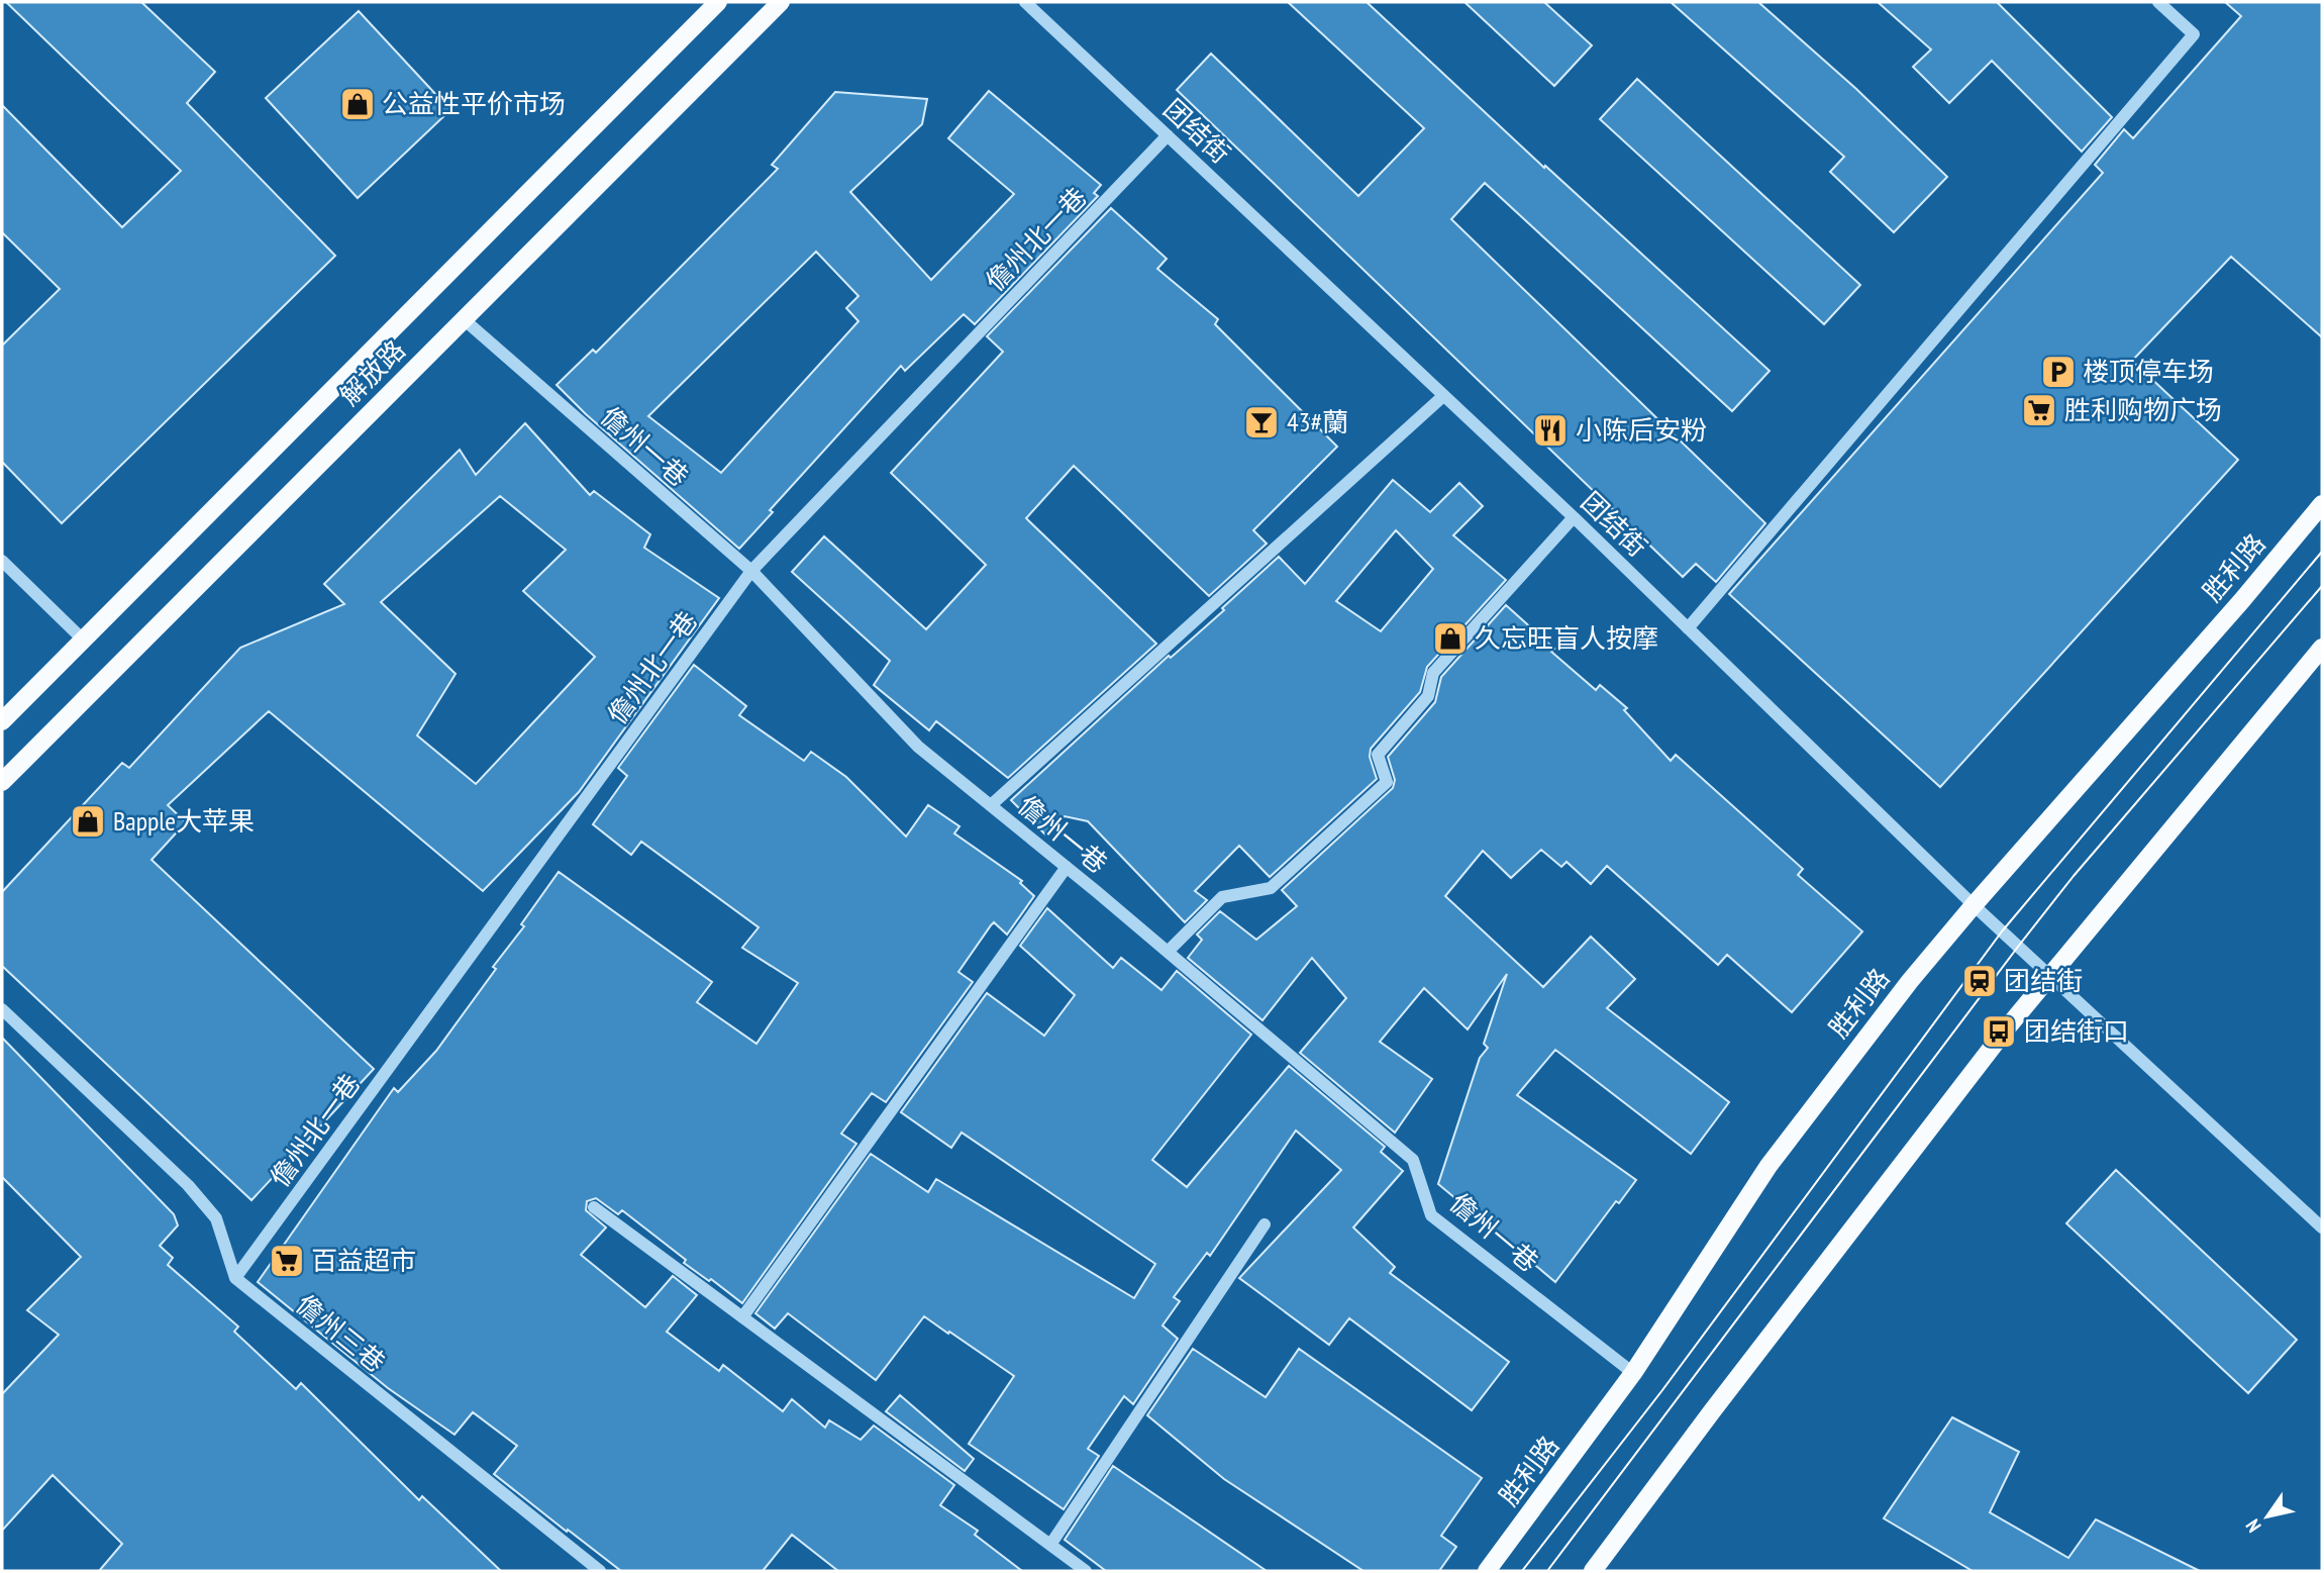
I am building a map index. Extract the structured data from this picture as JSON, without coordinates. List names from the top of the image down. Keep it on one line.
{"streets":{"main road":["解放路","胜利路"],"street":["团结街","儋州北一巷","儋州一巷","儋州三巷"]},"crossings":[["团结街","儋州北一巷"],["团结街","胜利路"],["儋州北一巷","儋州一巷"],["儋州北一巷","儋州三巷"],["解放路","儋州一巷"],["儋州一巷","胜利路"]],"places":{"shop":["公益性平价市场","久忘旺盲人按摩","Bapple大苹果"],"parking":["楼顶停车场"],"supermarket":["胜利购物广场","百益超市"],"bar":["43#蘭"],"restaurant":["小陈后安粉"],"station":["团结街"],"bus stop":["团结街口"]},"north":"bottom left"}
